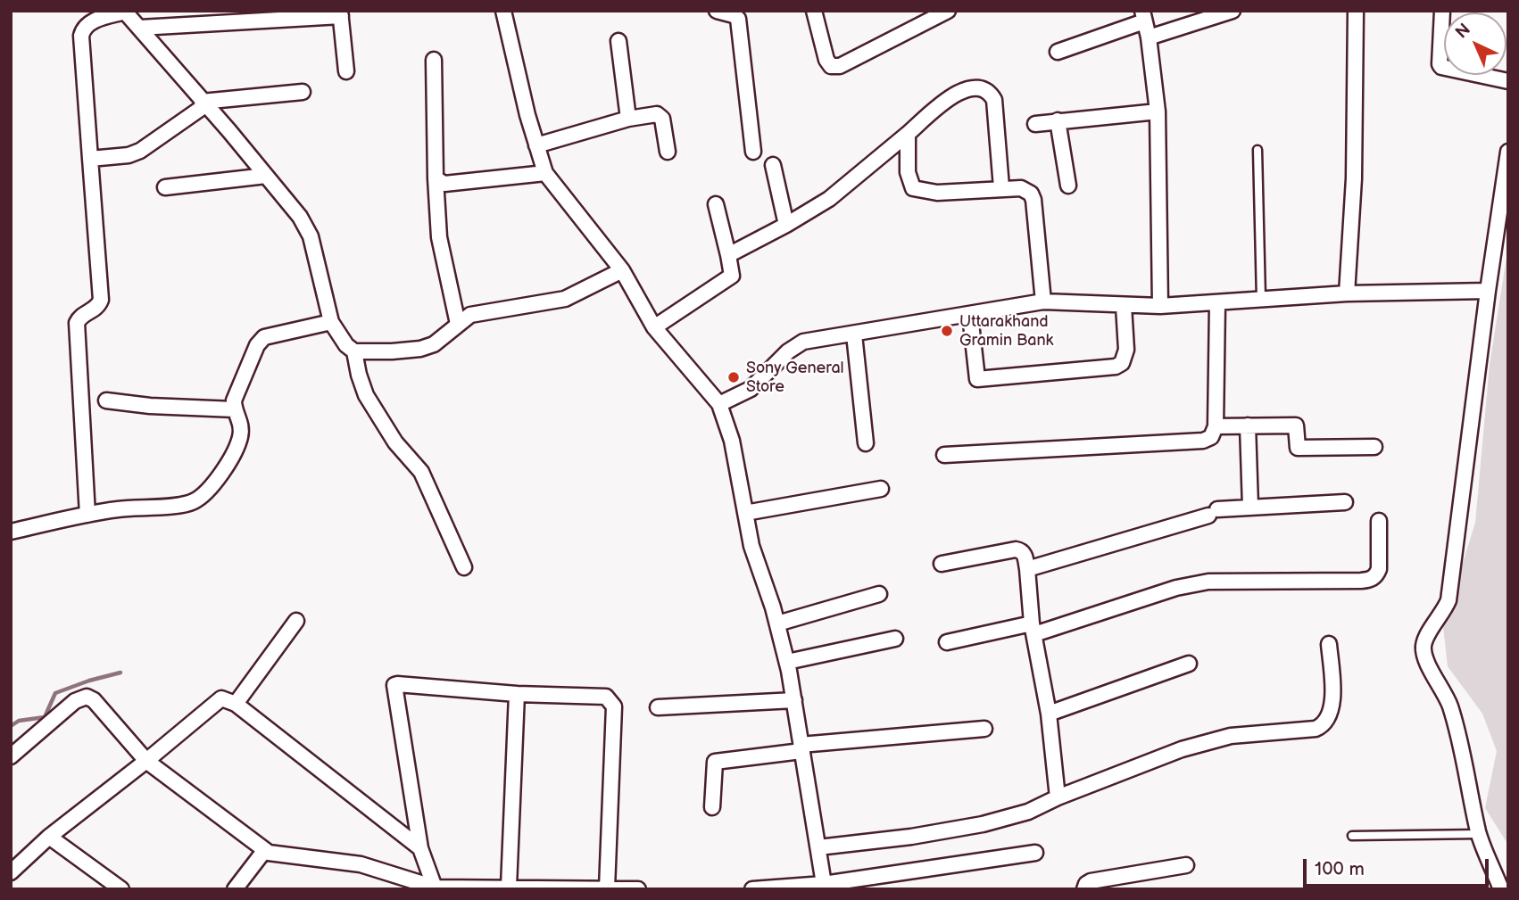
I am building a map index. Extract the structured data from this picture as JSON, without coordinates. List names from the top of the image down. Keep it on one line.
{"places":["Uttarakhand Gramin Bank","Sony General Store"],"scale_bar":"100 m","north":"top left"}
